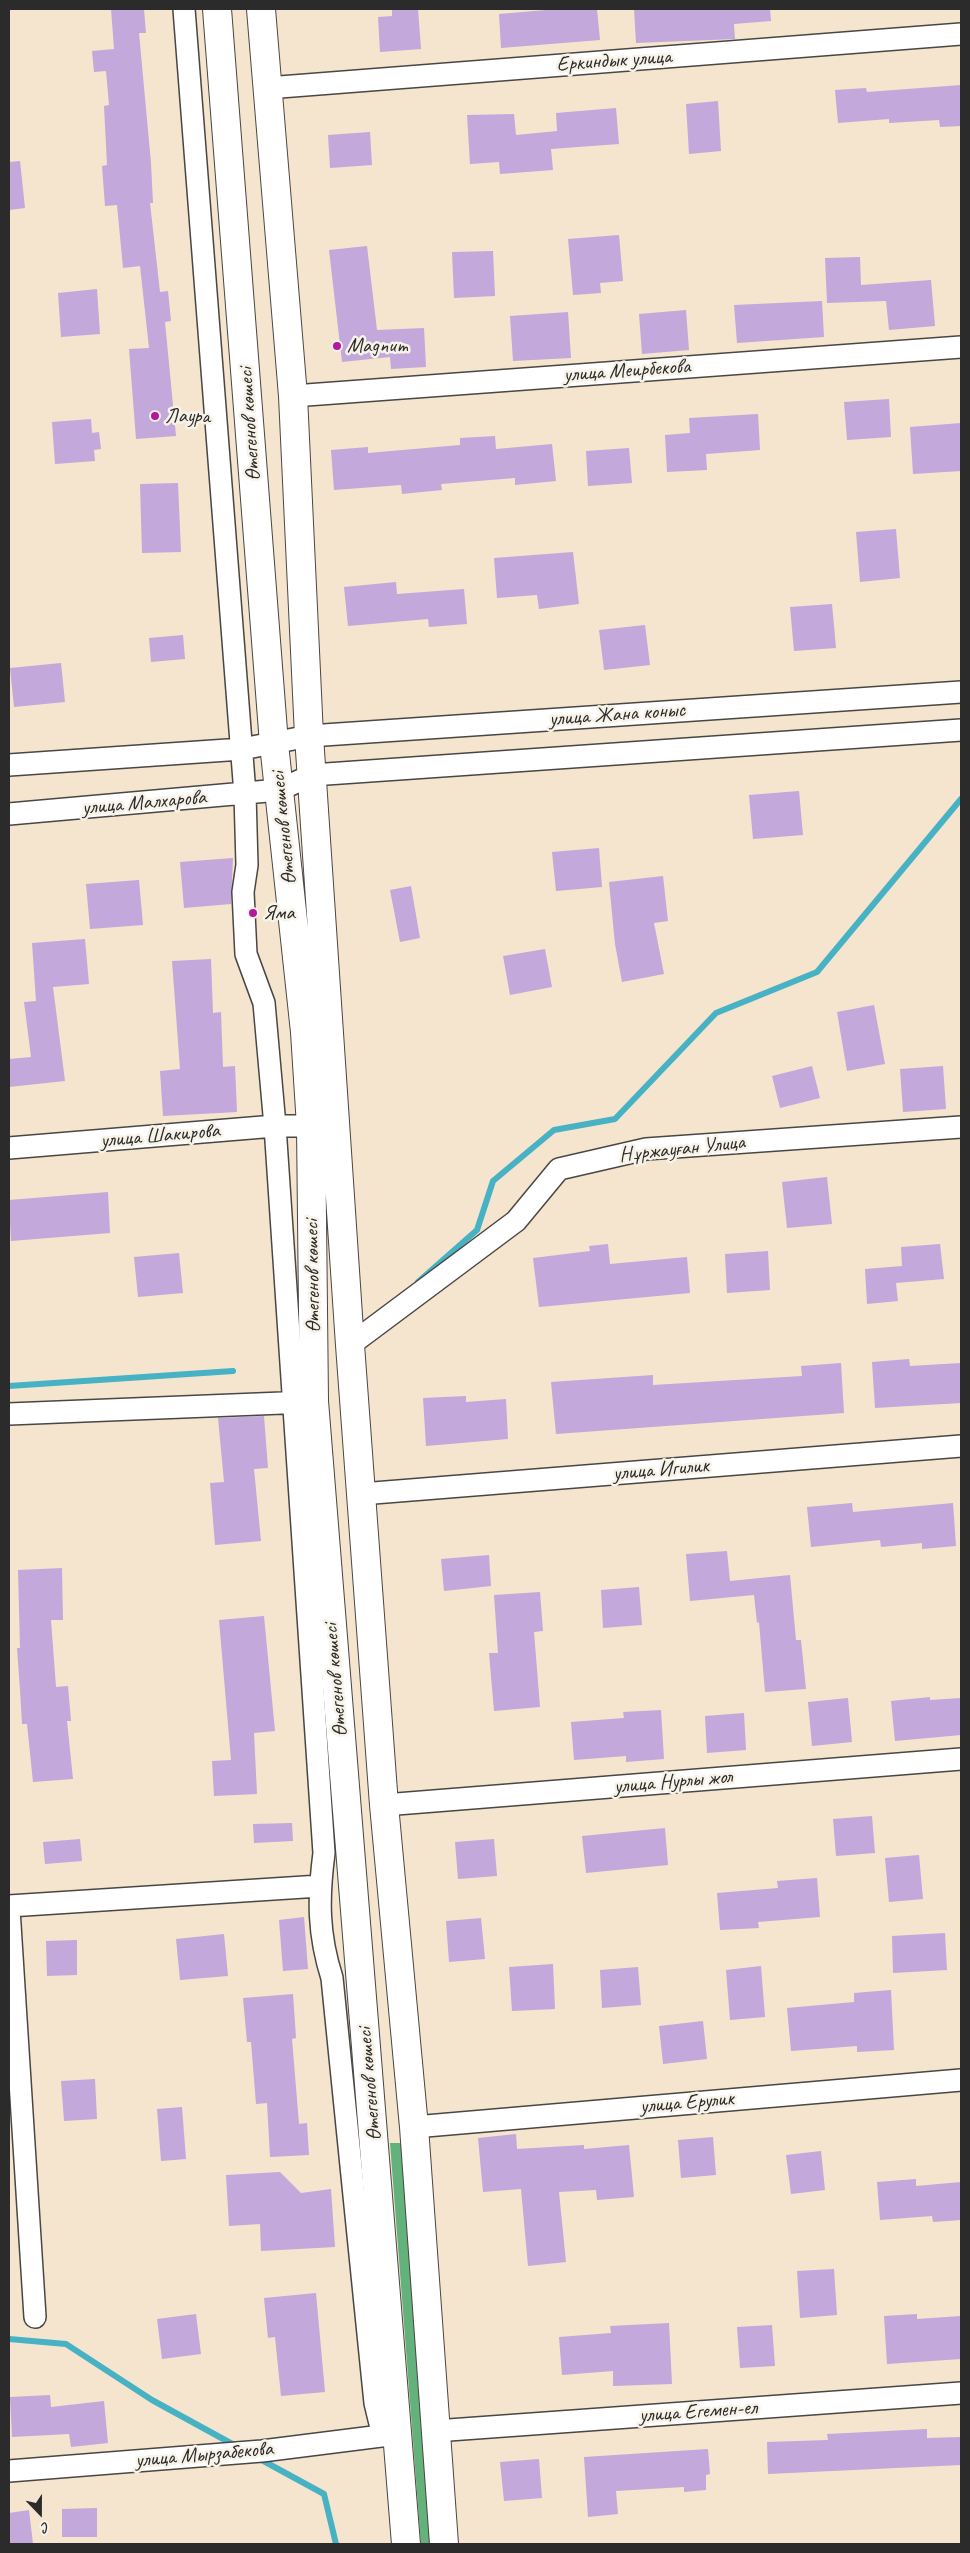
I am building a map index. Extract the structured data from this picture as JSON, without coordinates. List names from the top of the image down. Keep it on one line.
{"streets":{"main road":["Өтегенов көшесі"],"street":["Еркиндык улица","улица Меирбекова","улица Жана коныс","улица Малхарова","улица Шакирова","Нұржауған Улица","улица Игилик","улица Нурлы жол","улица Ерулик","улица Егемен-ел","улица Мырзабекова"]},"crossings":[["Еркиндык улица","Өтегенов көшесі"],["улица Меирбекова","Өтегенов көшесі"],["Өтегенов көшесі","улица Жана коныс"],["Өтегенов көшесі","улица Малхарова"],["Өтегенов көшесі","улица Шакирова"],["Өтегенов көшесі","Нұржауған Улица"],["Өтегенов көшесі","улица Игилик"],["Өтегенов көшесі","улица Нурлы жол"],["Өтегенов көшесі","улица Ерулик"],["Өтегенов көшесі","улица Егемен-ел"],["Өтегенов көшесі","улица Мырзабекова"],["улица Жана коныс","улица Малхарова"]],"places":["Magnum","Лаура","Яма"],"north":"bottom"}
